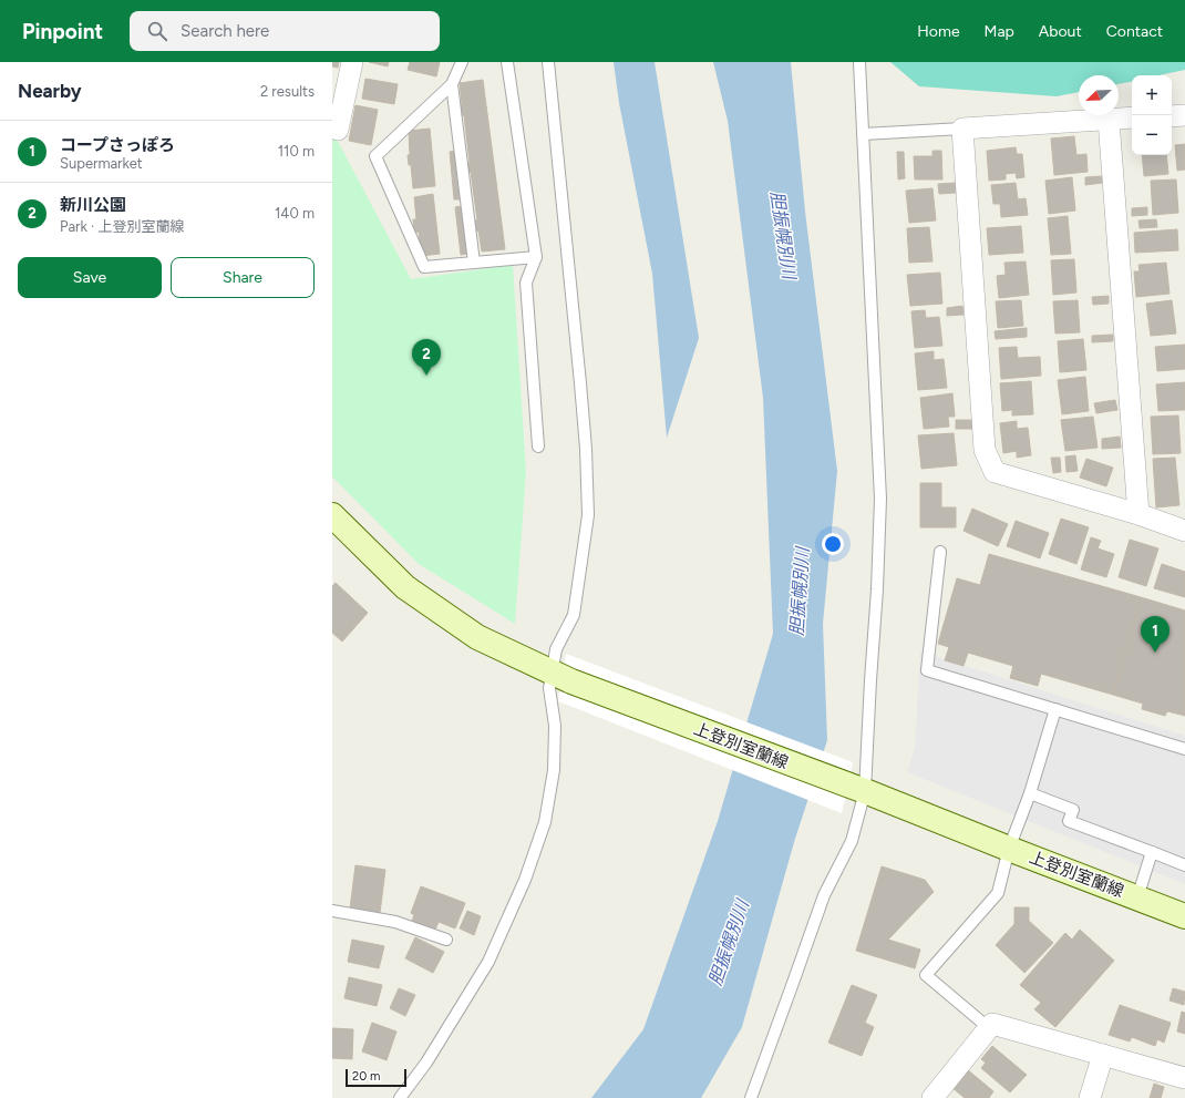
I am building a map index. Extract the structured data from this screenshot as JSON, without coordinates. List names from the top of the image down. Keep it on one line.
{"streets":{"main road":["上登別室蘭線"]},"water":["胆振幌別川"],"scale_bar":"20 m","north":"bottom left","page":{"header":"Pinpoint","search":"Search here","nav":["Home","Map","About","Contact"],"heading":["Nearby","2 results"],"map_buttons":["+","−"],"list":[{"mark":"1","name":"コープさっぽろ","note":"Supermarket","value":"110 m"},{"mark":"2","name":"新川公園","note":"Park · 上登別室蘭線","value":"140 m"}],"buttons":["Save","Share"],"pins":["2","1"],"scale":"20 m"}}
